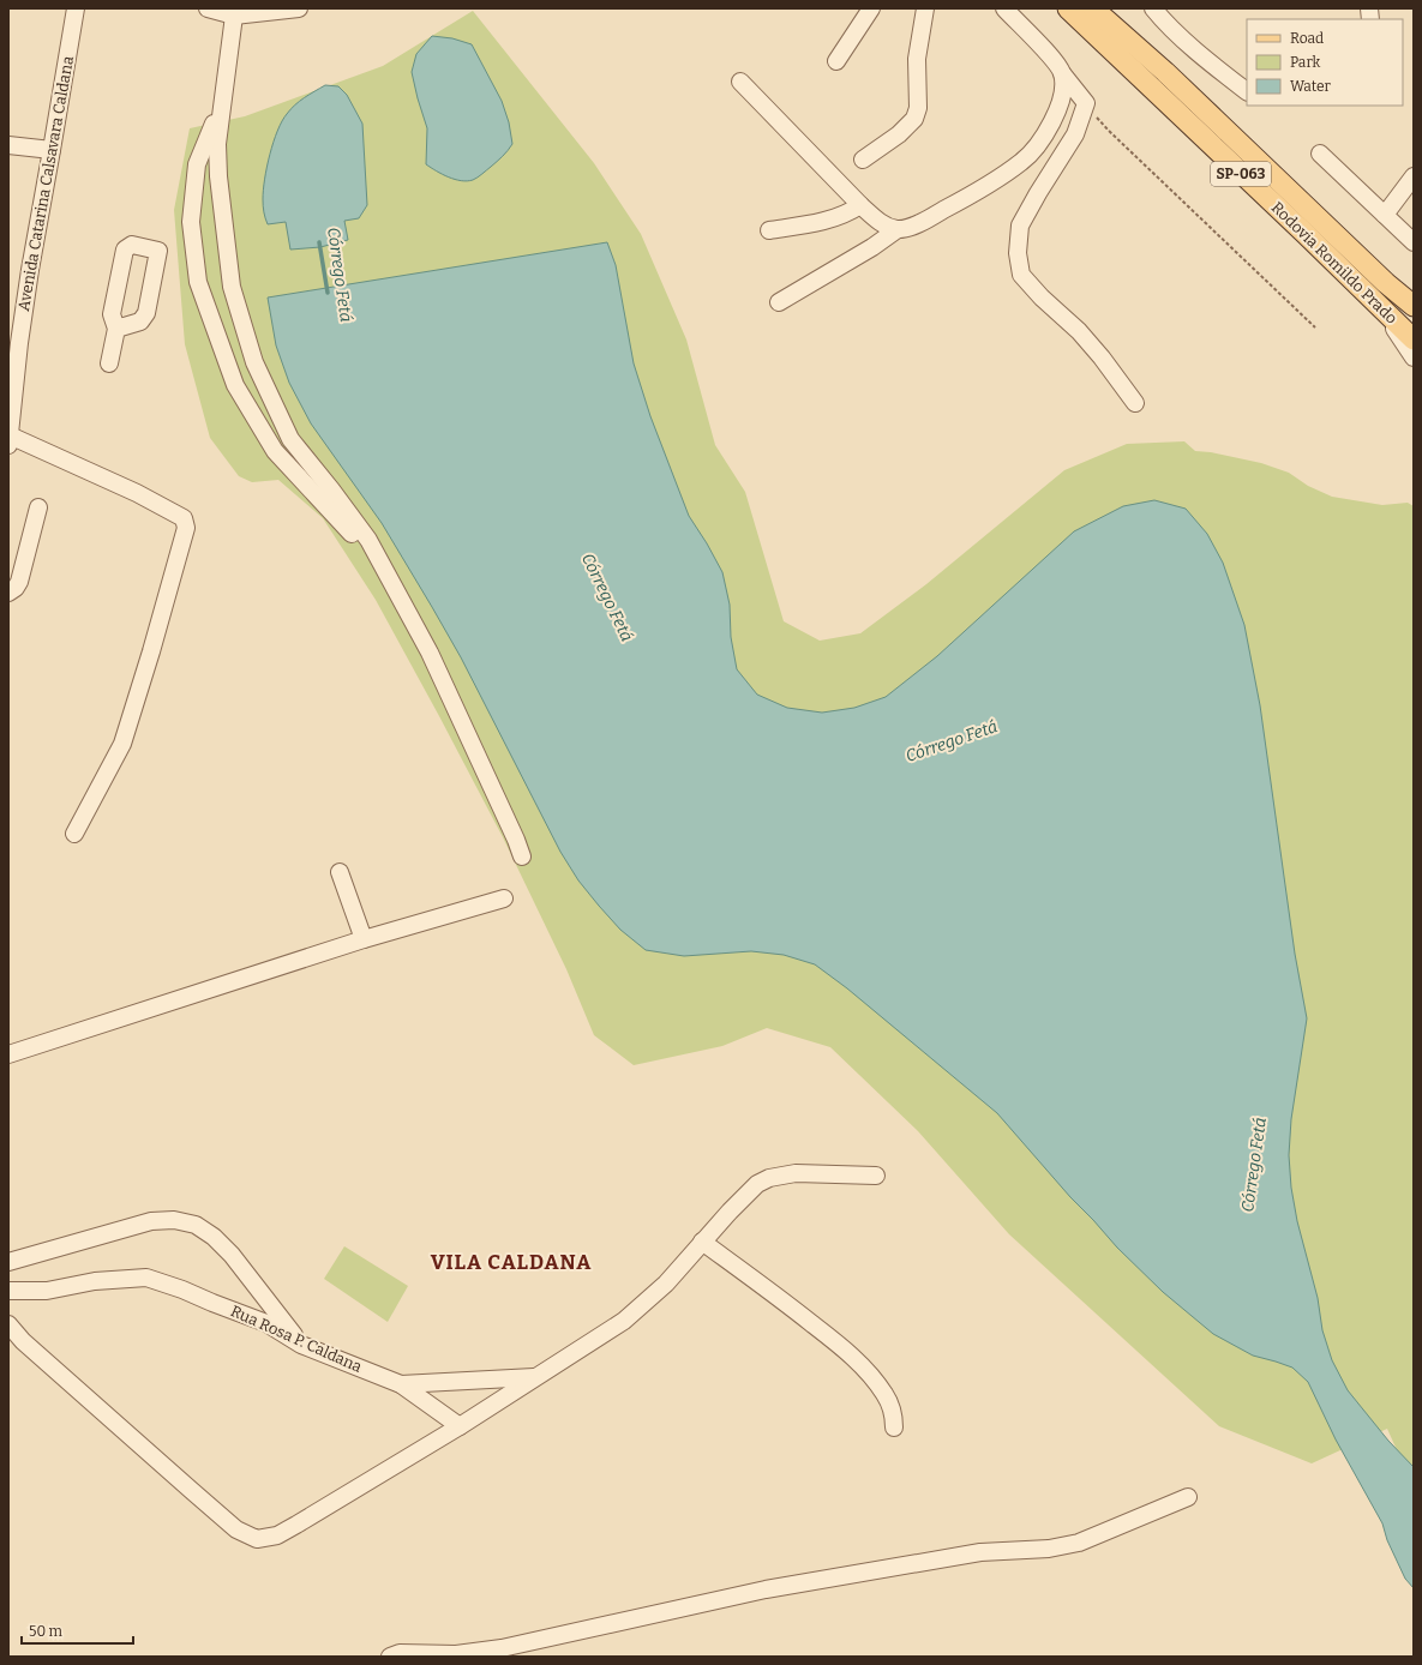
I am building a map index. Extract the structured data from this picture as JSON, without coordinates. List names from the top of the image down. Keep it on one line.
{"streets":{"main road":["SP-063","Rodovia Romildo Prado"],"street":["Avenida Catarina Calsavara Caldana","Rua Rosa P. Caldana"]},"districts":["VILA CALDANA"],"water":["Córrego Fetá"],"legend":["Road","Park","Water"],"scale_bar":"50 m"}
